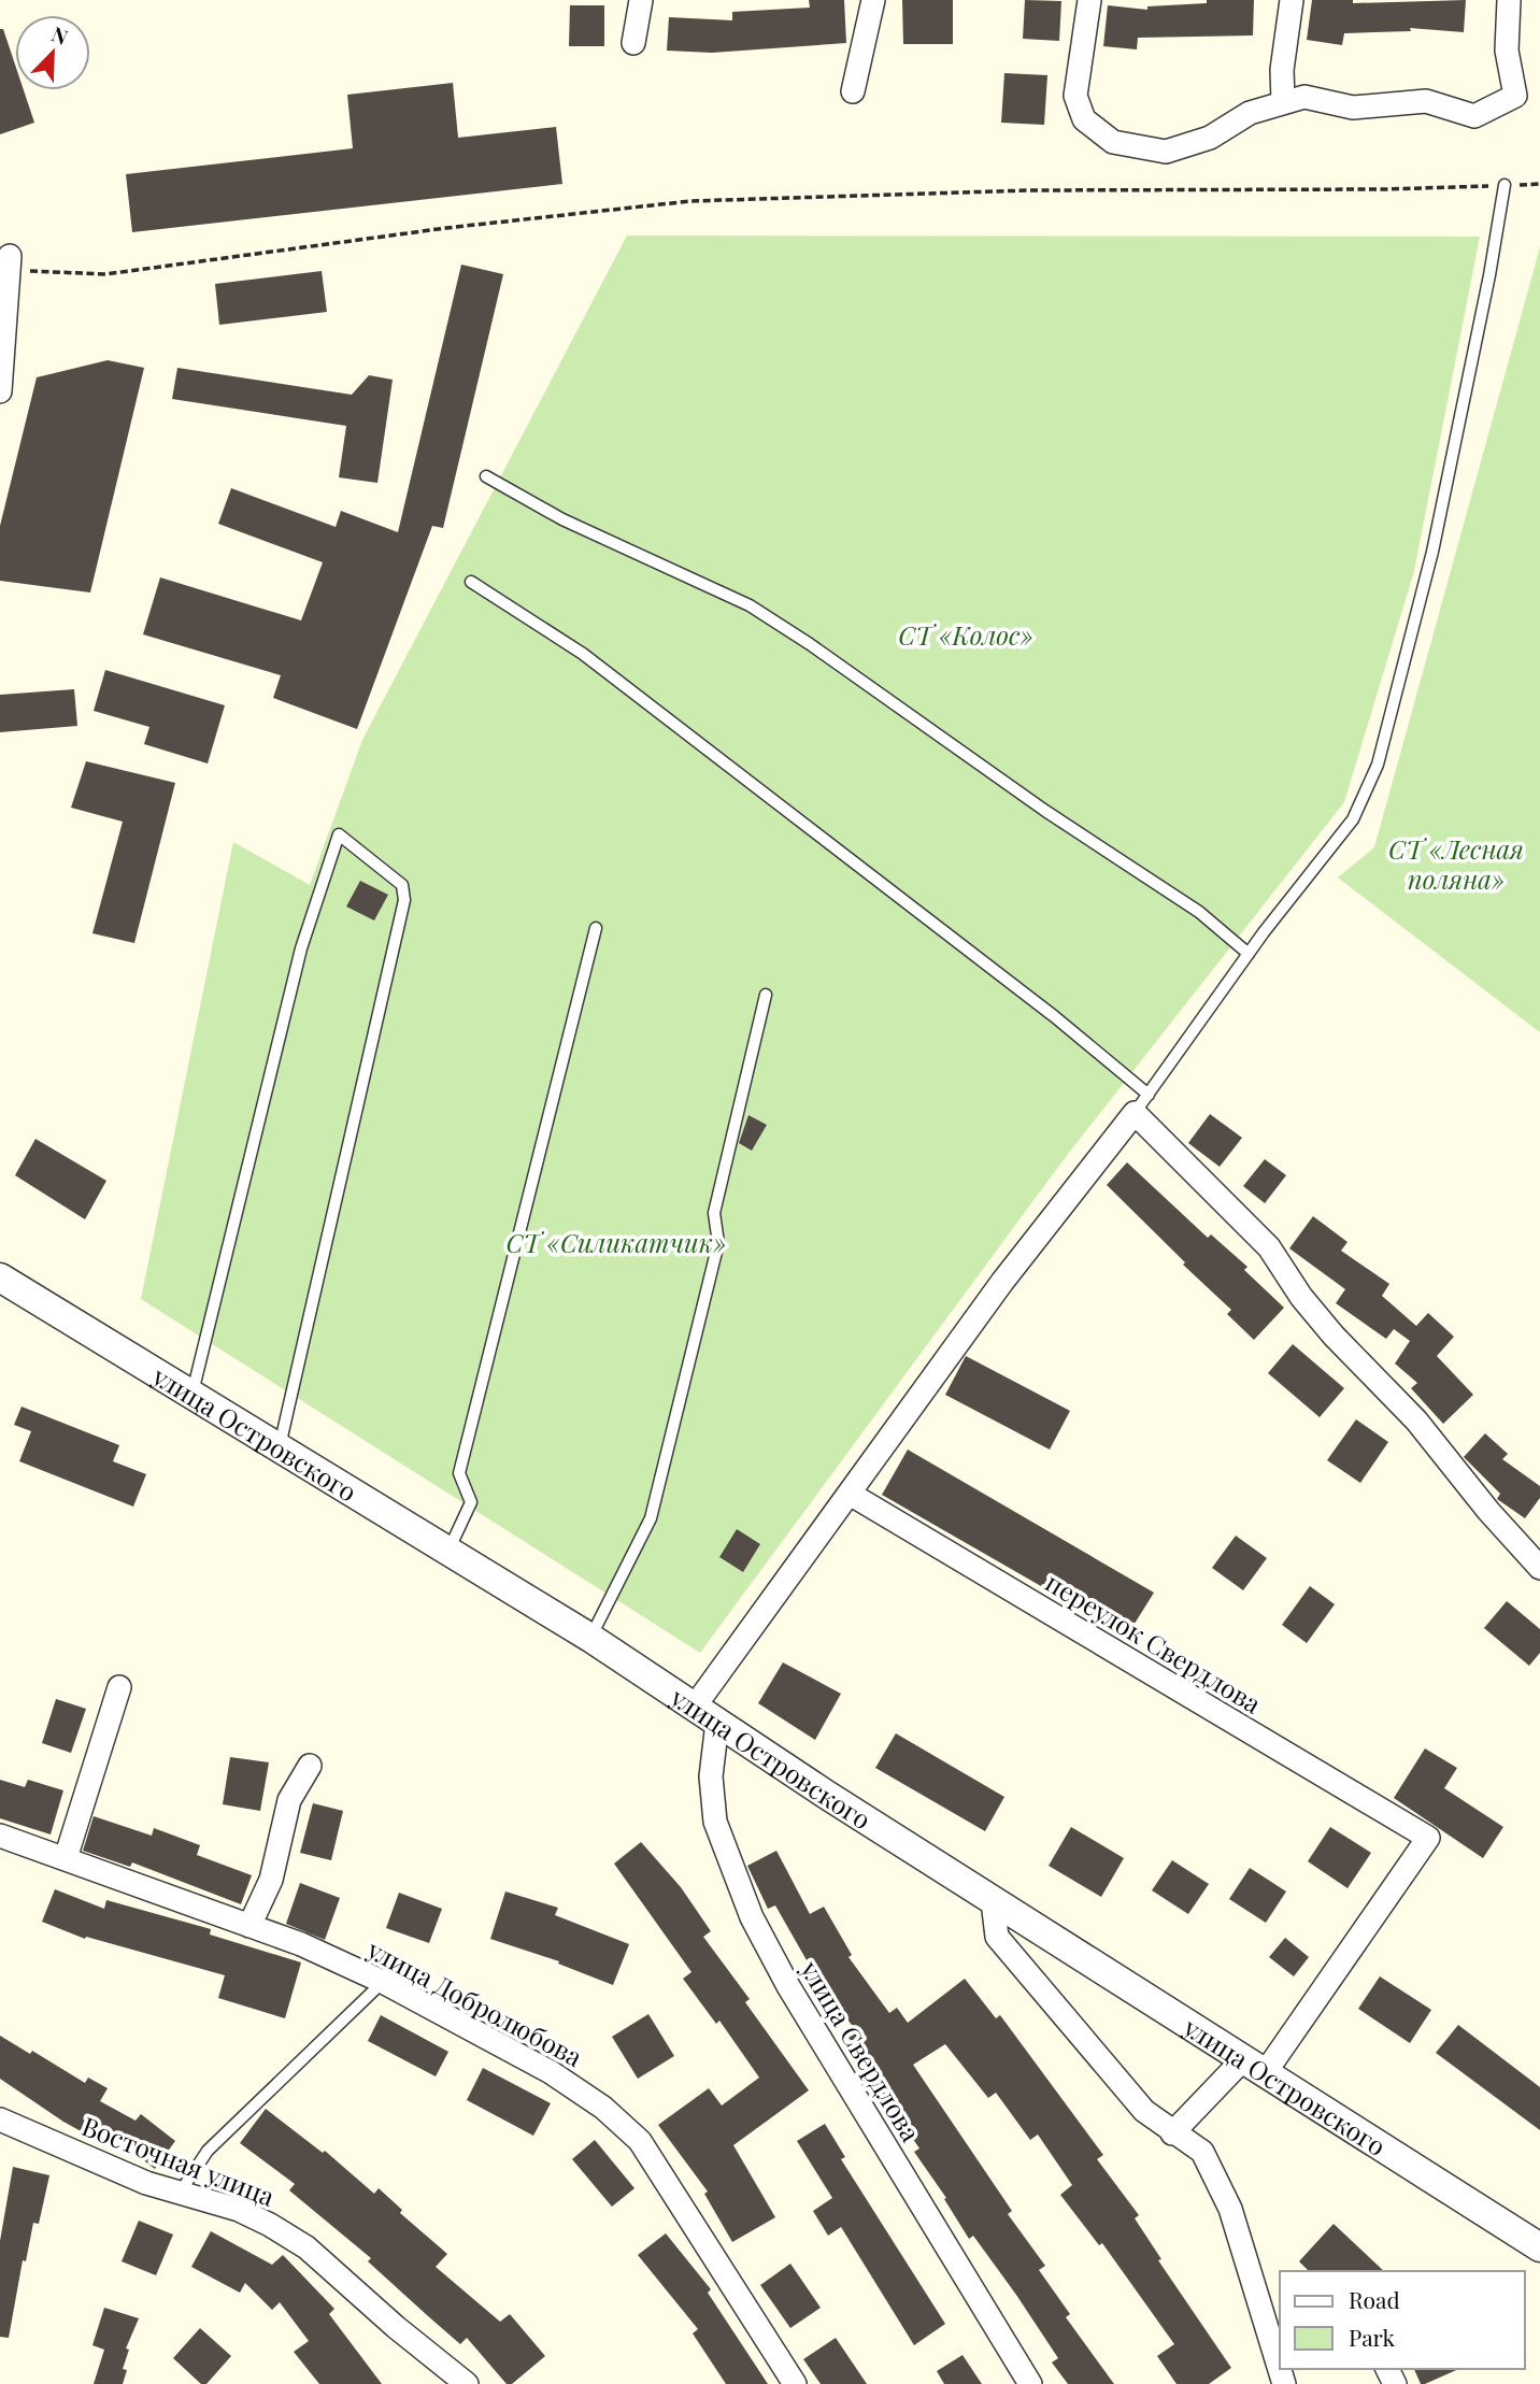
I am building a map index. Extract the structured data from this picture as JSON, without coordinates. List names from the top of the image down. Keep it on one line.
{"streets":{"street":["улица Островского","переулок Свердлова","улица Добролюбова","улица Свердлова","Восточная улица"]},"crossings":[["улица Островского","переулок Свердлова"],["улица Островского","улица Свердлова"]],"parks":["СТ «Колос»","СТ «Лесная поляна»","СТ «Силикатчик»"],"legend":["Road","Park"],"north":"top right"}
